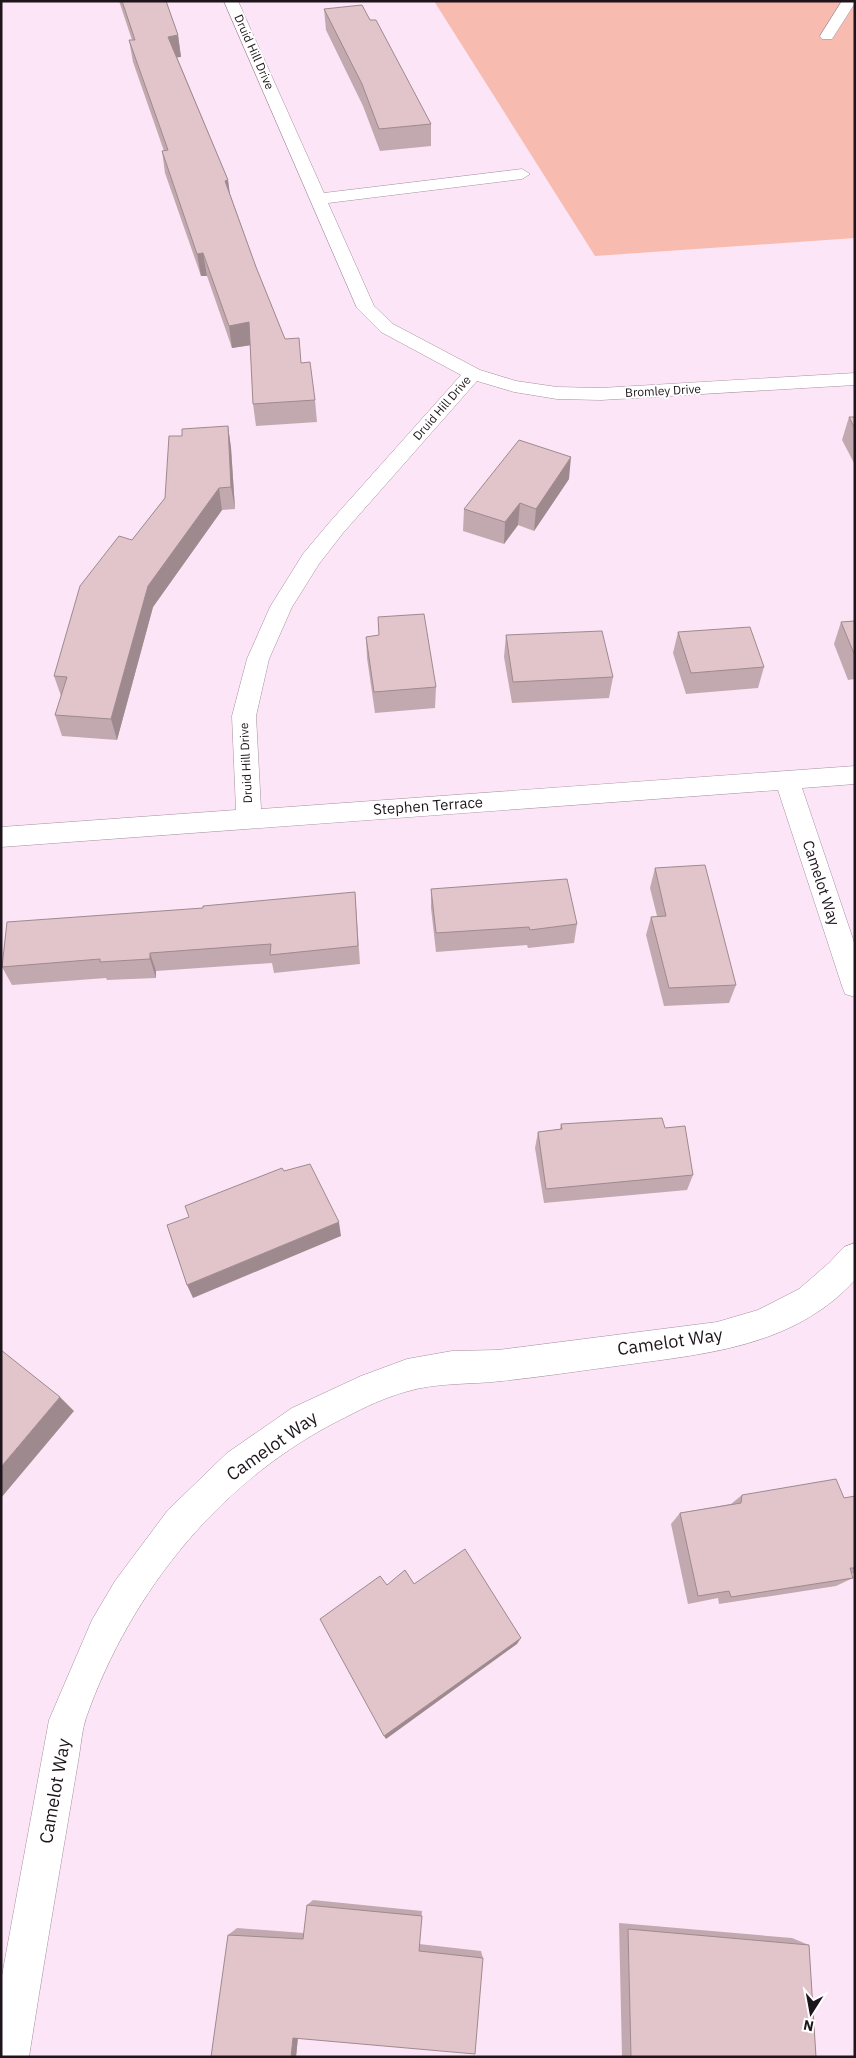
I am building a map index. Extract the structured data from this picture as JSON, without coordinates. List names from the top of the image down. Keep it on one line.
{"streets":{"street":["Druid Hill Drive","Bromley Drive","Stephen Terrace","Camelot Way"]},"crossings":[["Druid Hill Drive","Bromley Drive"],["Druid Hill Drive","Stephen Terrace"],["Stephen Terrace","Camelot Way"]],"north":"bottom"}
